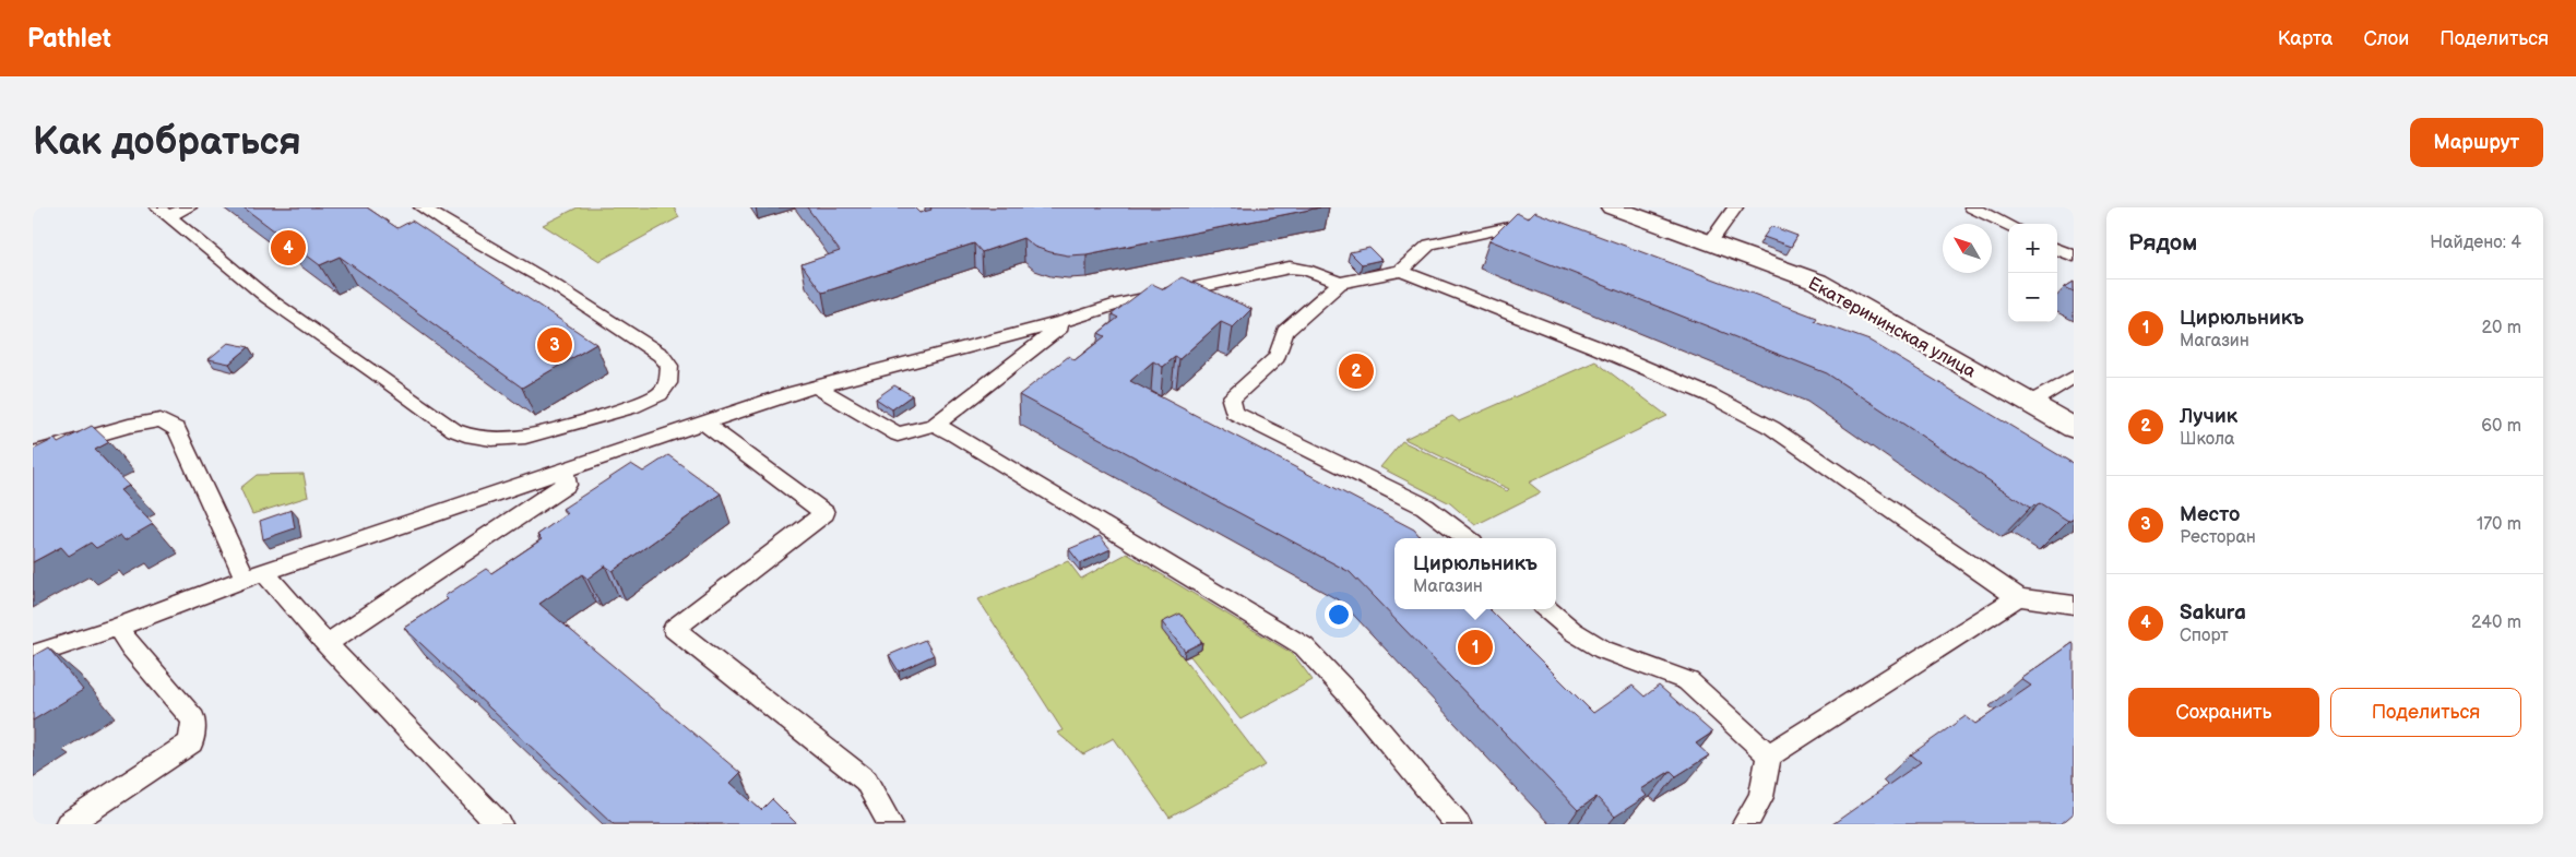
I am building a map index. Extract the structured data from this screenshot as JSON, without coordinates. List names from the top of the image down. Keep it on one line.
{"streets":{"street":["Екатерининская улица"]},"north":"top left","page":{"header":"Pathlet","nav":["Карта","Слои","Поделиться"],"buttons":["Маршрут",["Сохранить","Поделиться"]],"title":"Как добраться","heading":["Рядом","Найдено: 4"],"map_buttons":["+","−"],"pins":["4","3","2","1"],"list":[{"mark":"1","name":"Цирюльникъ","note":"Магазин","value":"20 m"},{"mark":"2","name":"Лучик","note":"Школа","value":"60 m"},{"mark":"3","name":"Место","note":"Ресторан","value":"170 m"},{"mark":"4","name":"Sakura","note":"Спорт","value":"240 m"}],"popup":["Цирюльникъ","Магазин"]}}
